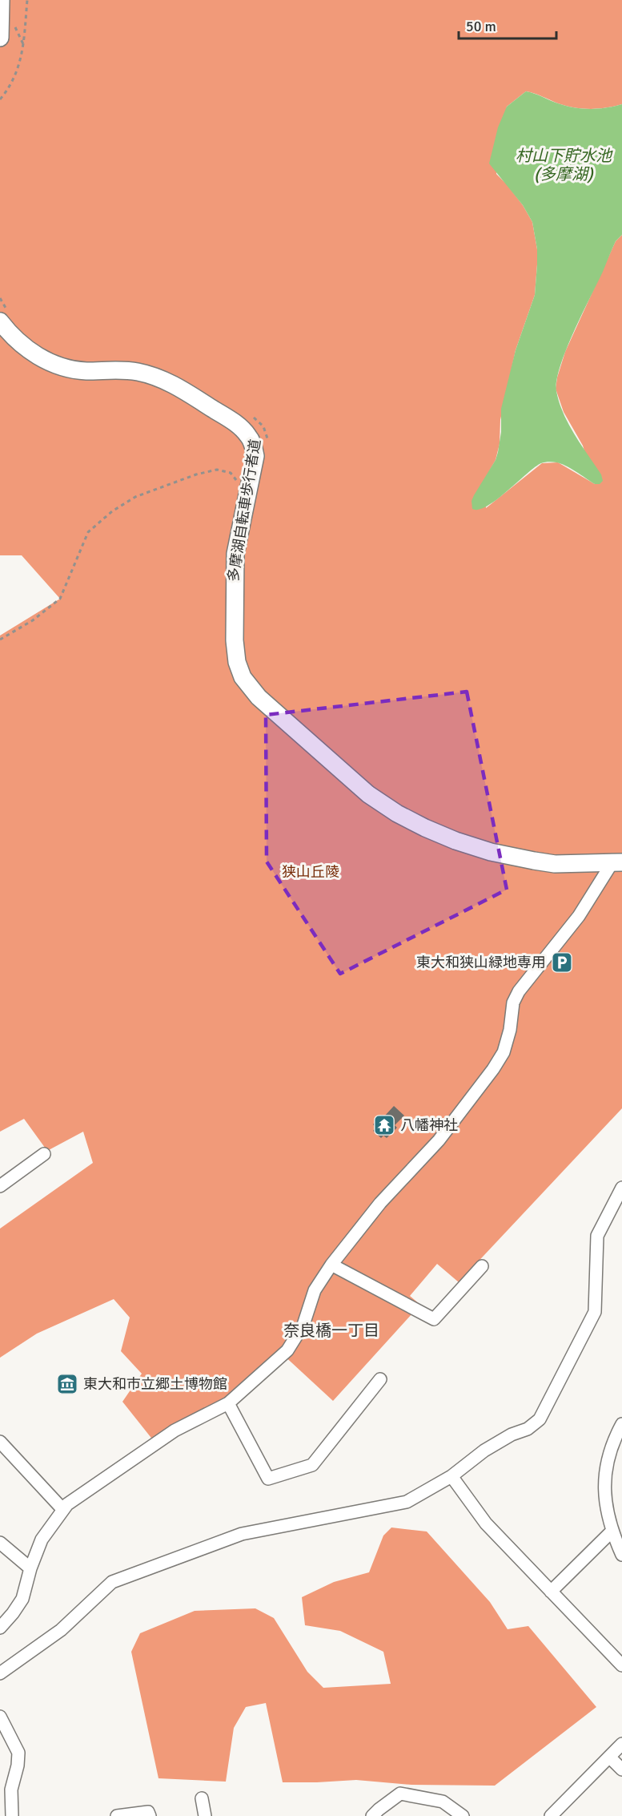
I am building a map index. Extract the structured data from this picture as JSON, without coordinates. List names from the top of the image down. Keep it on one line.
{"streets":{"path":["多摩湖自転車歩行者道"]},"districts":["奈良橋一丁目"],"water":["村山下貯水池 (多摩湖)"],"parks":["狭山丘陵"],"places":{"parking":["東大和狭山緑地専用"],"temple":["八幡神社"],"museum":["東大和市立郷土博物館"]},"scale_bar":"50 m"}
